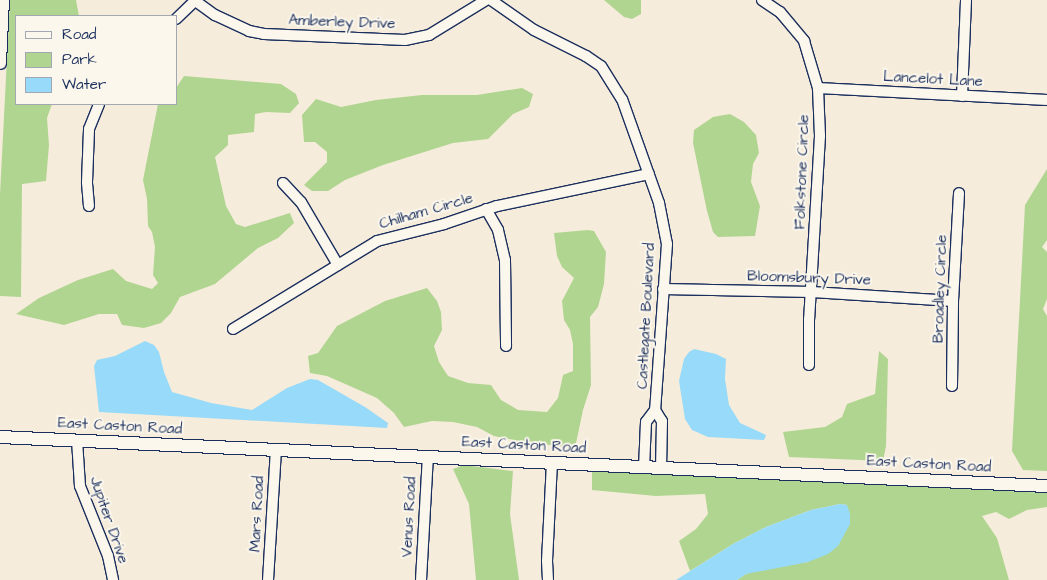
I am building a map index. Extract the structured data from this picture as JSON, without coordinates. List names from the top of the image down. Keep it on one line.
{"streets":{"street":["Amberley Drive","Lancelot Lane","Folkstone Circle","Chilham Circle","Bloomsbury Drive","Broadley Circle","Castlegate Boulevard","East Caston Road","Mars Road","Venus Road","Jupiter Drive"]},"crossings":[["Lancelot Lane","Folkstone Circle"],["Folkstone Circle","Bloomsbury Drive"],["Chilham Circle","Castlegate Boulevard"],["Bloomsbury Drive","Broadley Circle"],["Bloomsbury Drive","Castlegate Boulevard"],["Castlegate Boulevard","East Caston Road"],["East Caston Road","Mars Road"],["East Caston Road","Venus Road"],["East Caston Road","Jupiter Drive"]],"legend":["Road","Park","Water"]}
